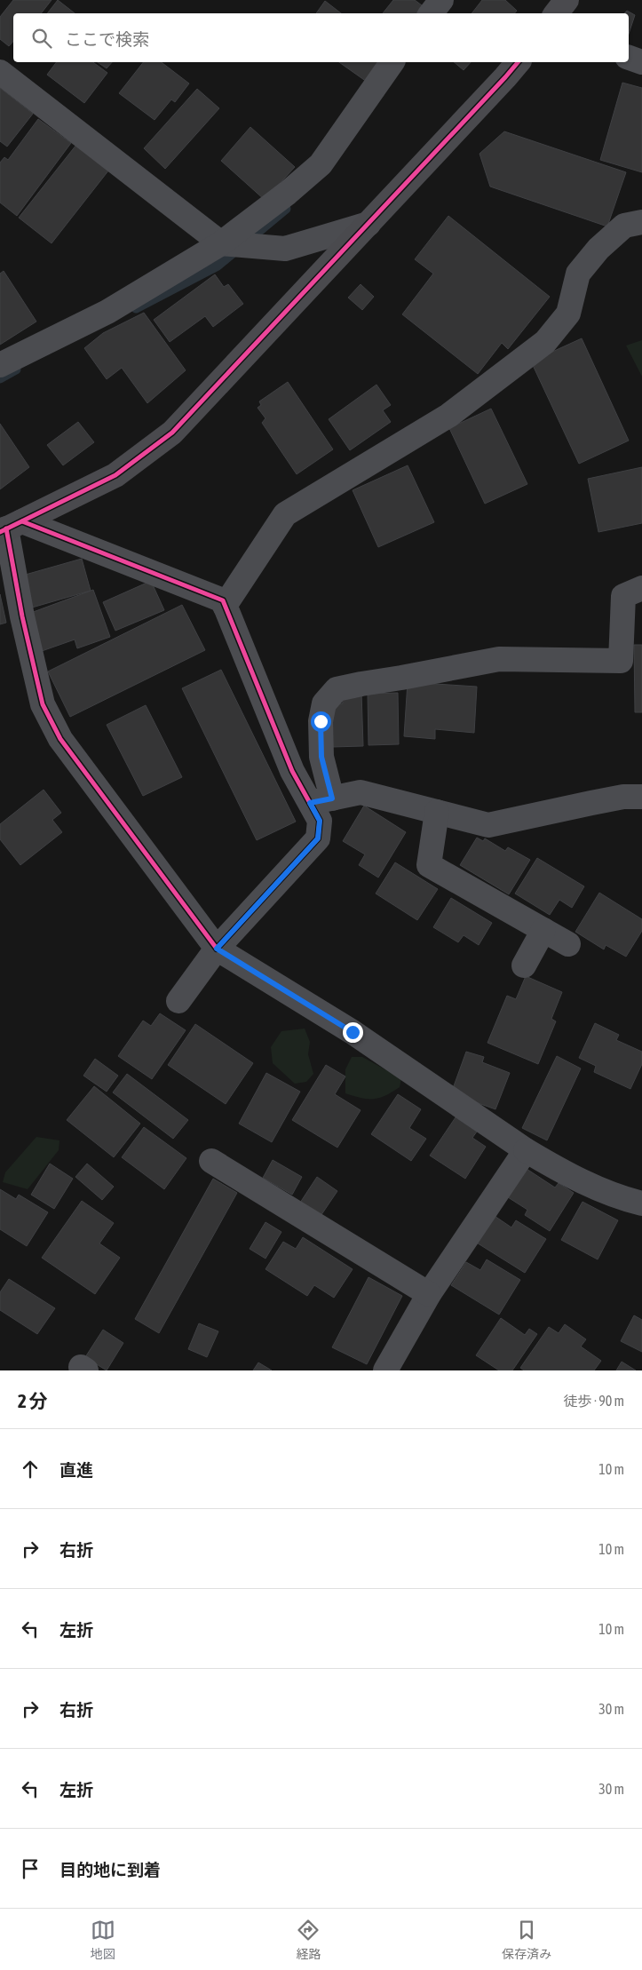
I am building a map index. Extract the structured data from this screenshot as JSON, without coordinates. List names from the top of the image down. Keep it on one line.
{"page":{"search":"ここで検索","heading":["2 分","徒歩 · 90 m"],"list":[["直進","10 m"],["右折","10 m"],["左折","10 m"],["右折","30 m"],["左折","30 m"],"目的地に到着"],"nav":["地図","経路","保存済み"]}}
